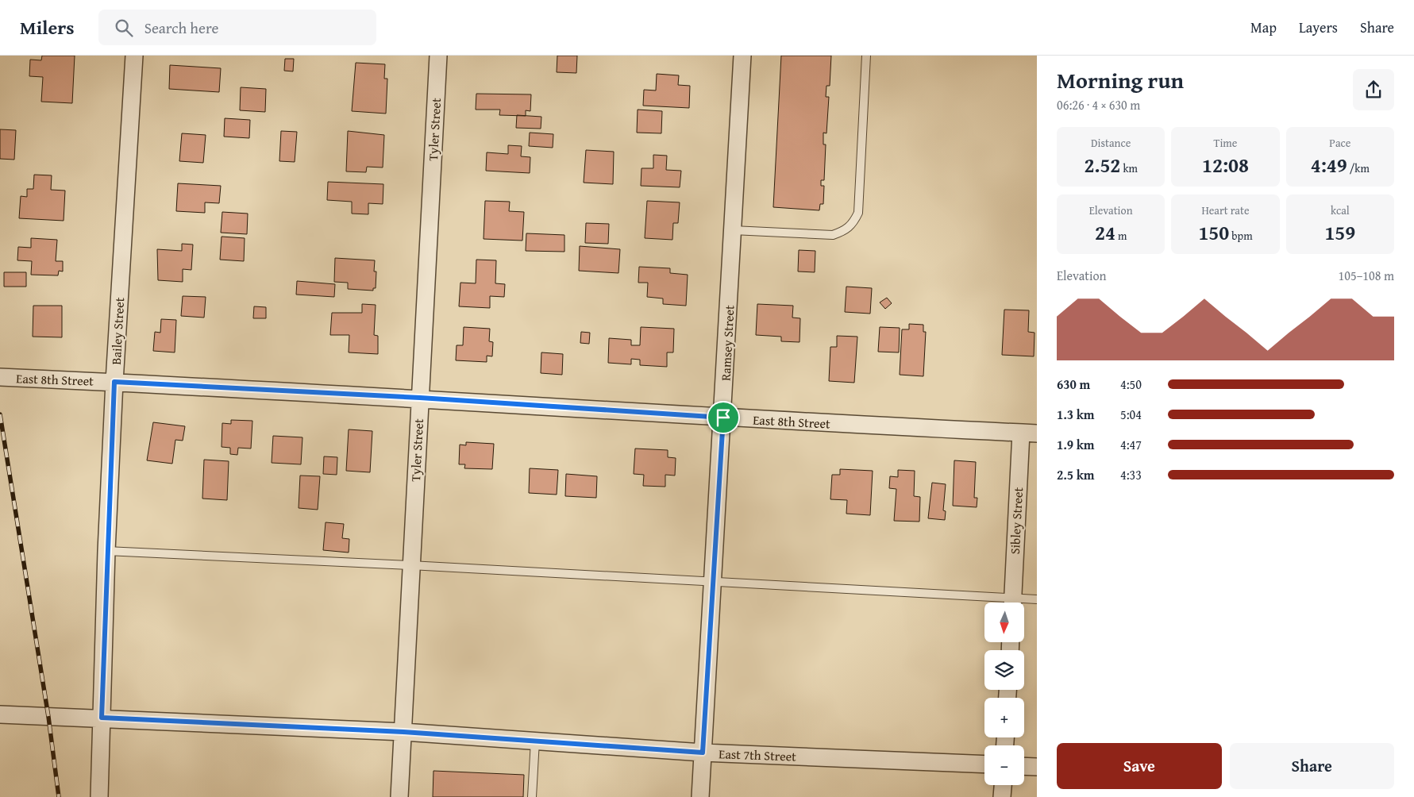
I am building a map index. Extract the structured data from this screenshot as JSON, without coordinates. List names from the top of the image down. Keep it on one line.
{"streets":{"street":["Tyler Street","Bailey Street","Ramsey Street","East 8th Street","Sibley Street","East 7th Street"]},"crossings":[["Tyler Street","East 8th Street"],["Tyler Street","East 7th Street"],["Bailey Street","East 8th Street"],["Bailey Street","East 7th Street"],["Ramsey Street","East 8th Street"],["Ramsey Street","East 7th Street"],["East 8th Street","Sibley Street"]],"north":"bottom","page":{"header":"Milers","search":"Search here","nav":["Map","Layers","Share"],"heading":["Morning run","06:26 · 4 × 630 m"],"stats":[["Distance","2.52 km"],["Time","12:08"],["Pace","4:49 /km"],["Elevation","24 m"],["Heart rate","150 bpm"],["kcal","159"]],"chart":["Elevation","105–108 m"],"list":[{"name":"630 m","note":"4:50"},{"name":"1.3 km","note":"5:04"},{"name":"1.9 km","note":"4:47"},{"name":"2.5 km","note":"4:33"}],"map_buttons":["+","−"],"buttons":["Save","Share"]}}
